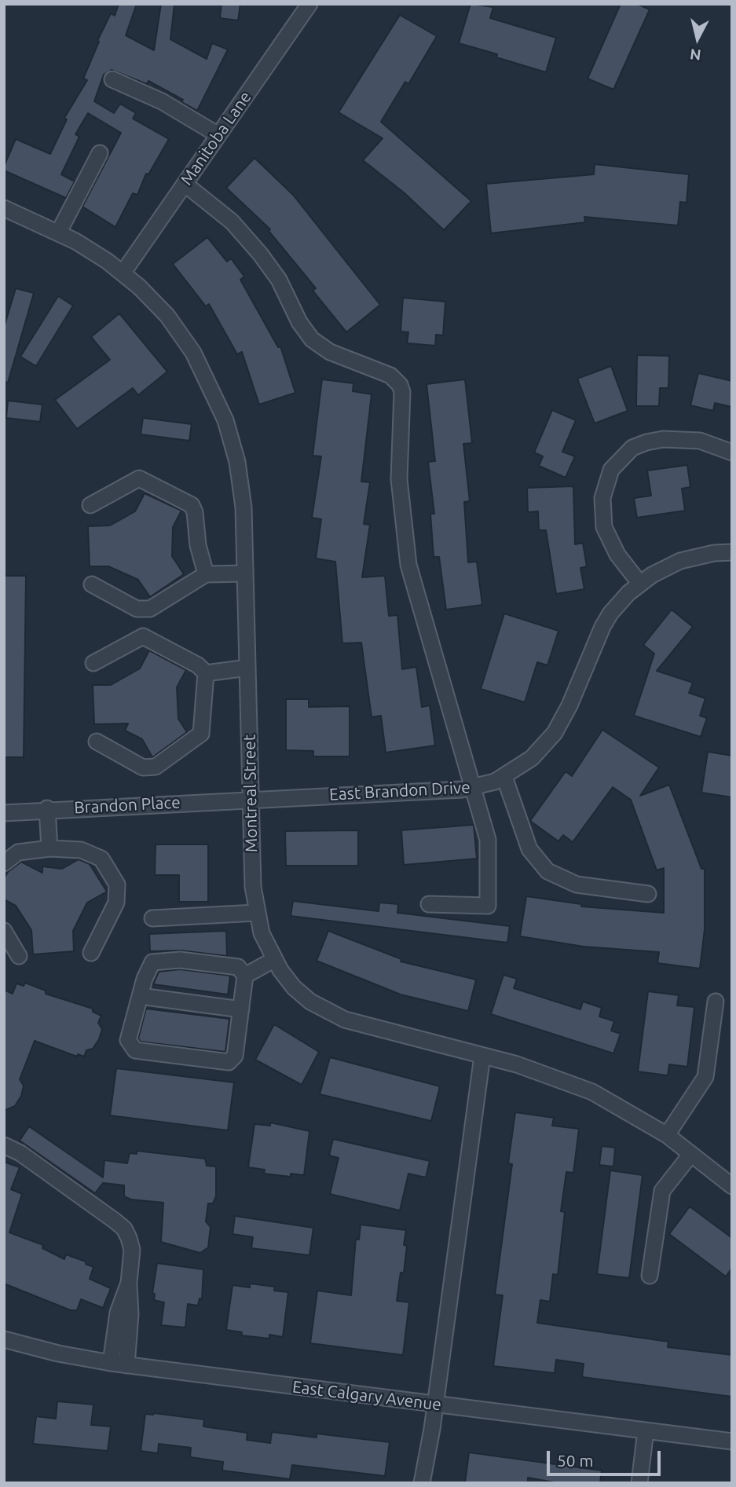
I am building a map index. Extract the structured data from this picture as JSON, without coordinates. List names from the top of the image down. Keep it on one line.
{"streets":{"street":["Manitoba Lane","East Brandon Drive","Montreal Street","Brandon Place","East Calgary Avenue"]},"crossings":[["Manitoba Lane","Montreal Street"],["East Brandon Drive","Montreal Street"],["East Brandon Drive","Brandon Place"],["Montreal Street","Brandon Place"]],"scale_bar":"50 m","north":"bottom"}
